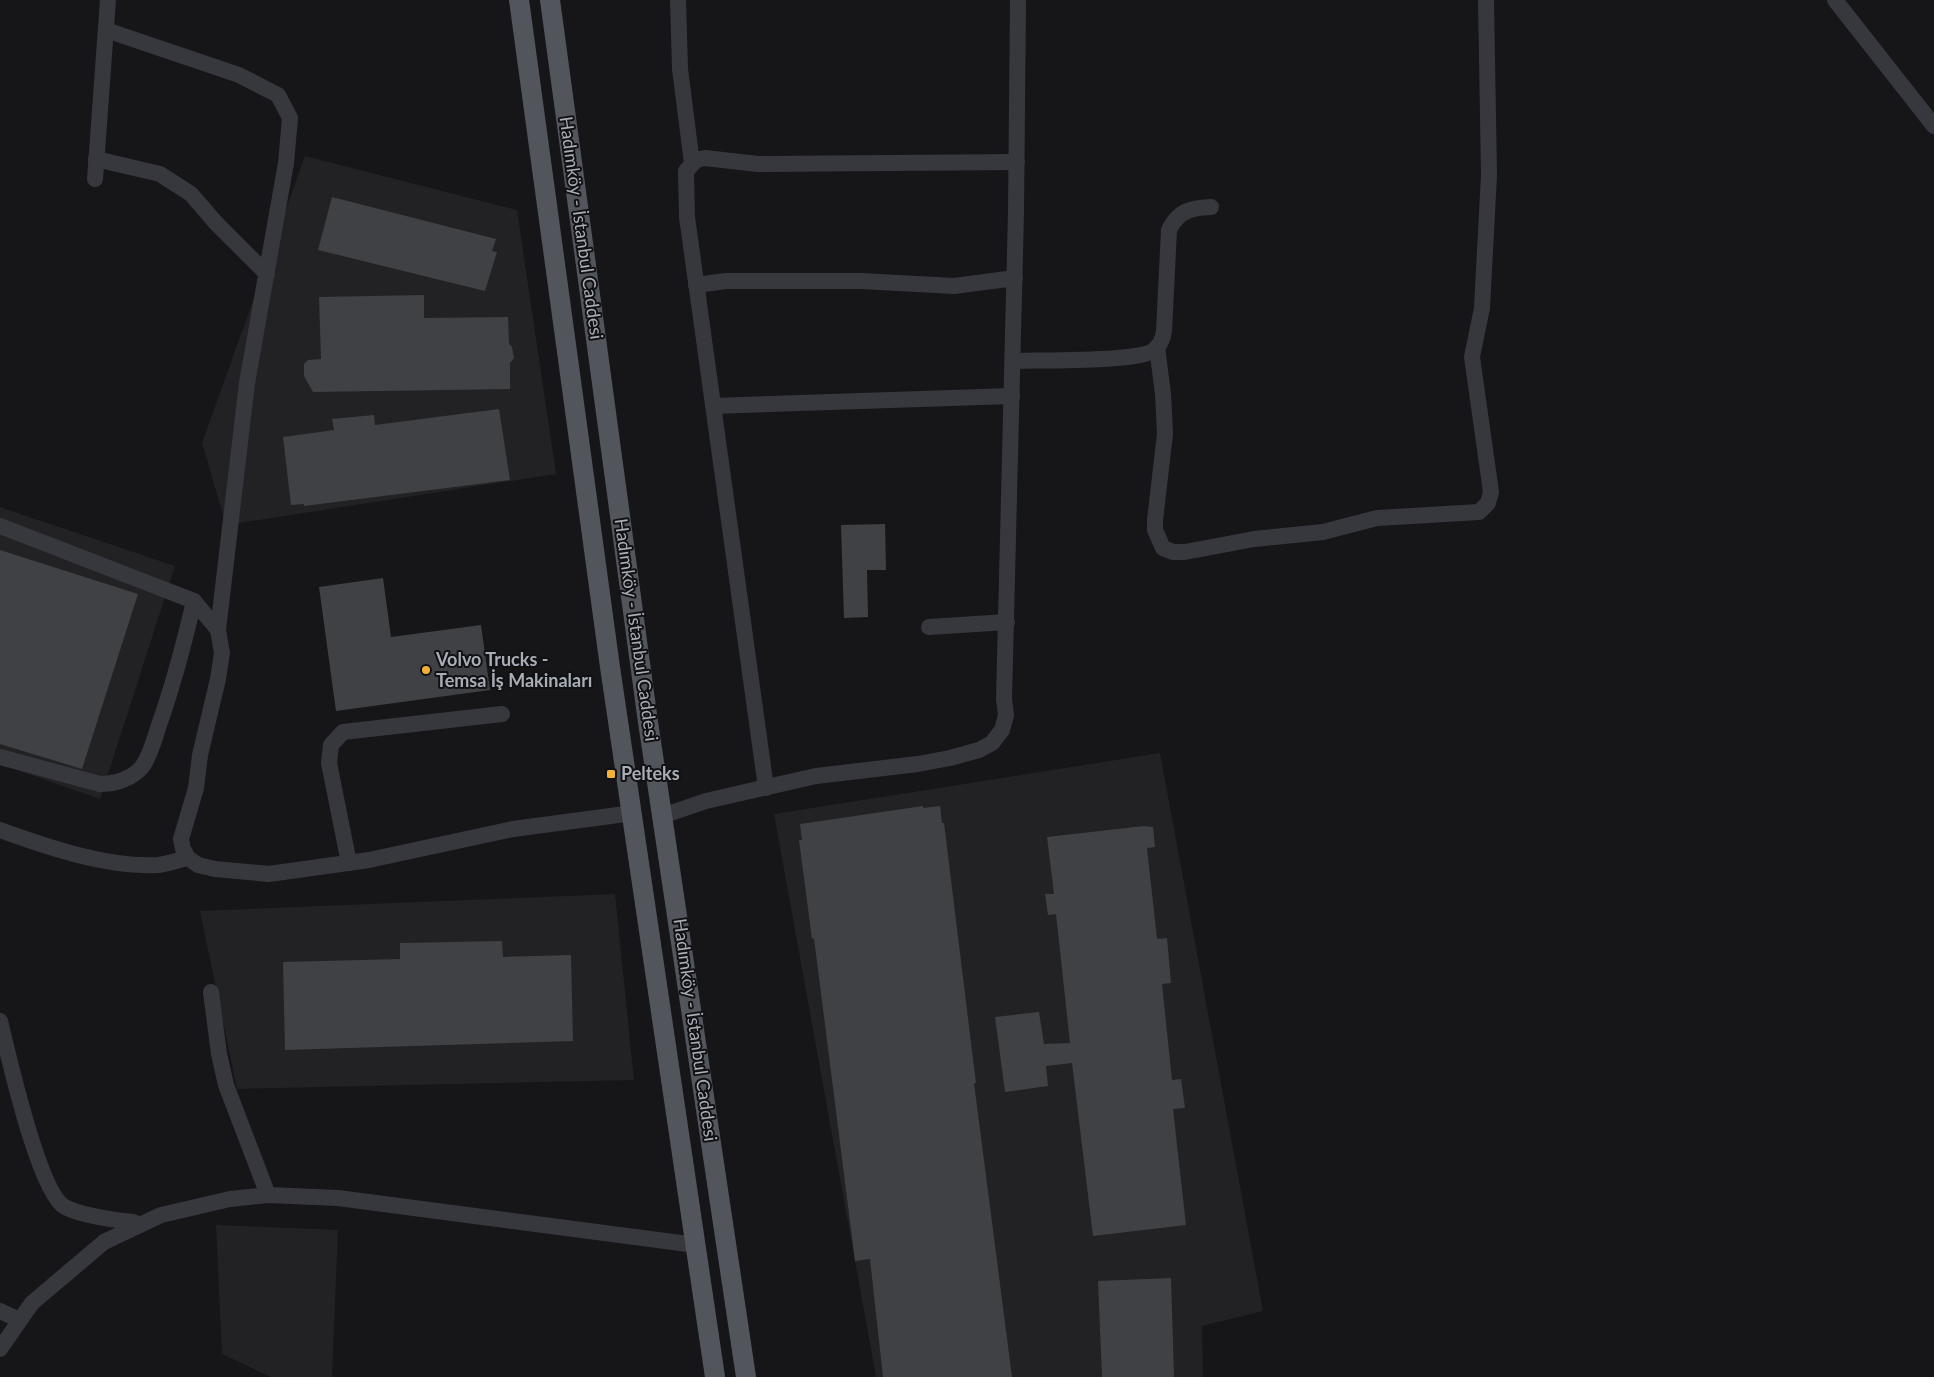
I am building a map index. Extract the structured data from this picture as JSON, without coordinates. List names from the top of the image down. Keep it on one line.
{"streets":{"main road":["Hadımköy - İstanbul Caddesi"]},"places":{"other":["Volvo Trucks - Temsa İş Makinaları"],"transit":["Pelteks"]}}
